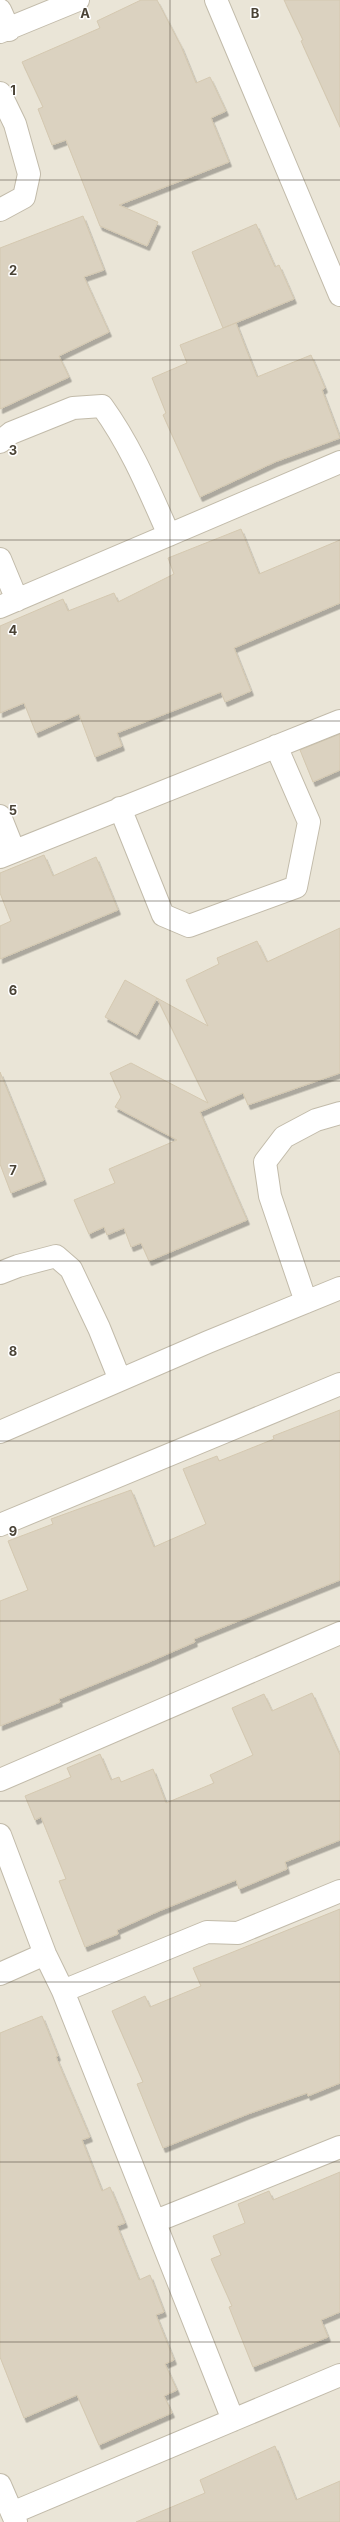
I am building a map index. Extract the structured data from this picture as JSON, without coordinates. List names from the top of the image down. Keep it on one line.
{"grid":{"columns":["A","B"],"rows":["1","2","3","4","5","6","7","8","9"]}}
